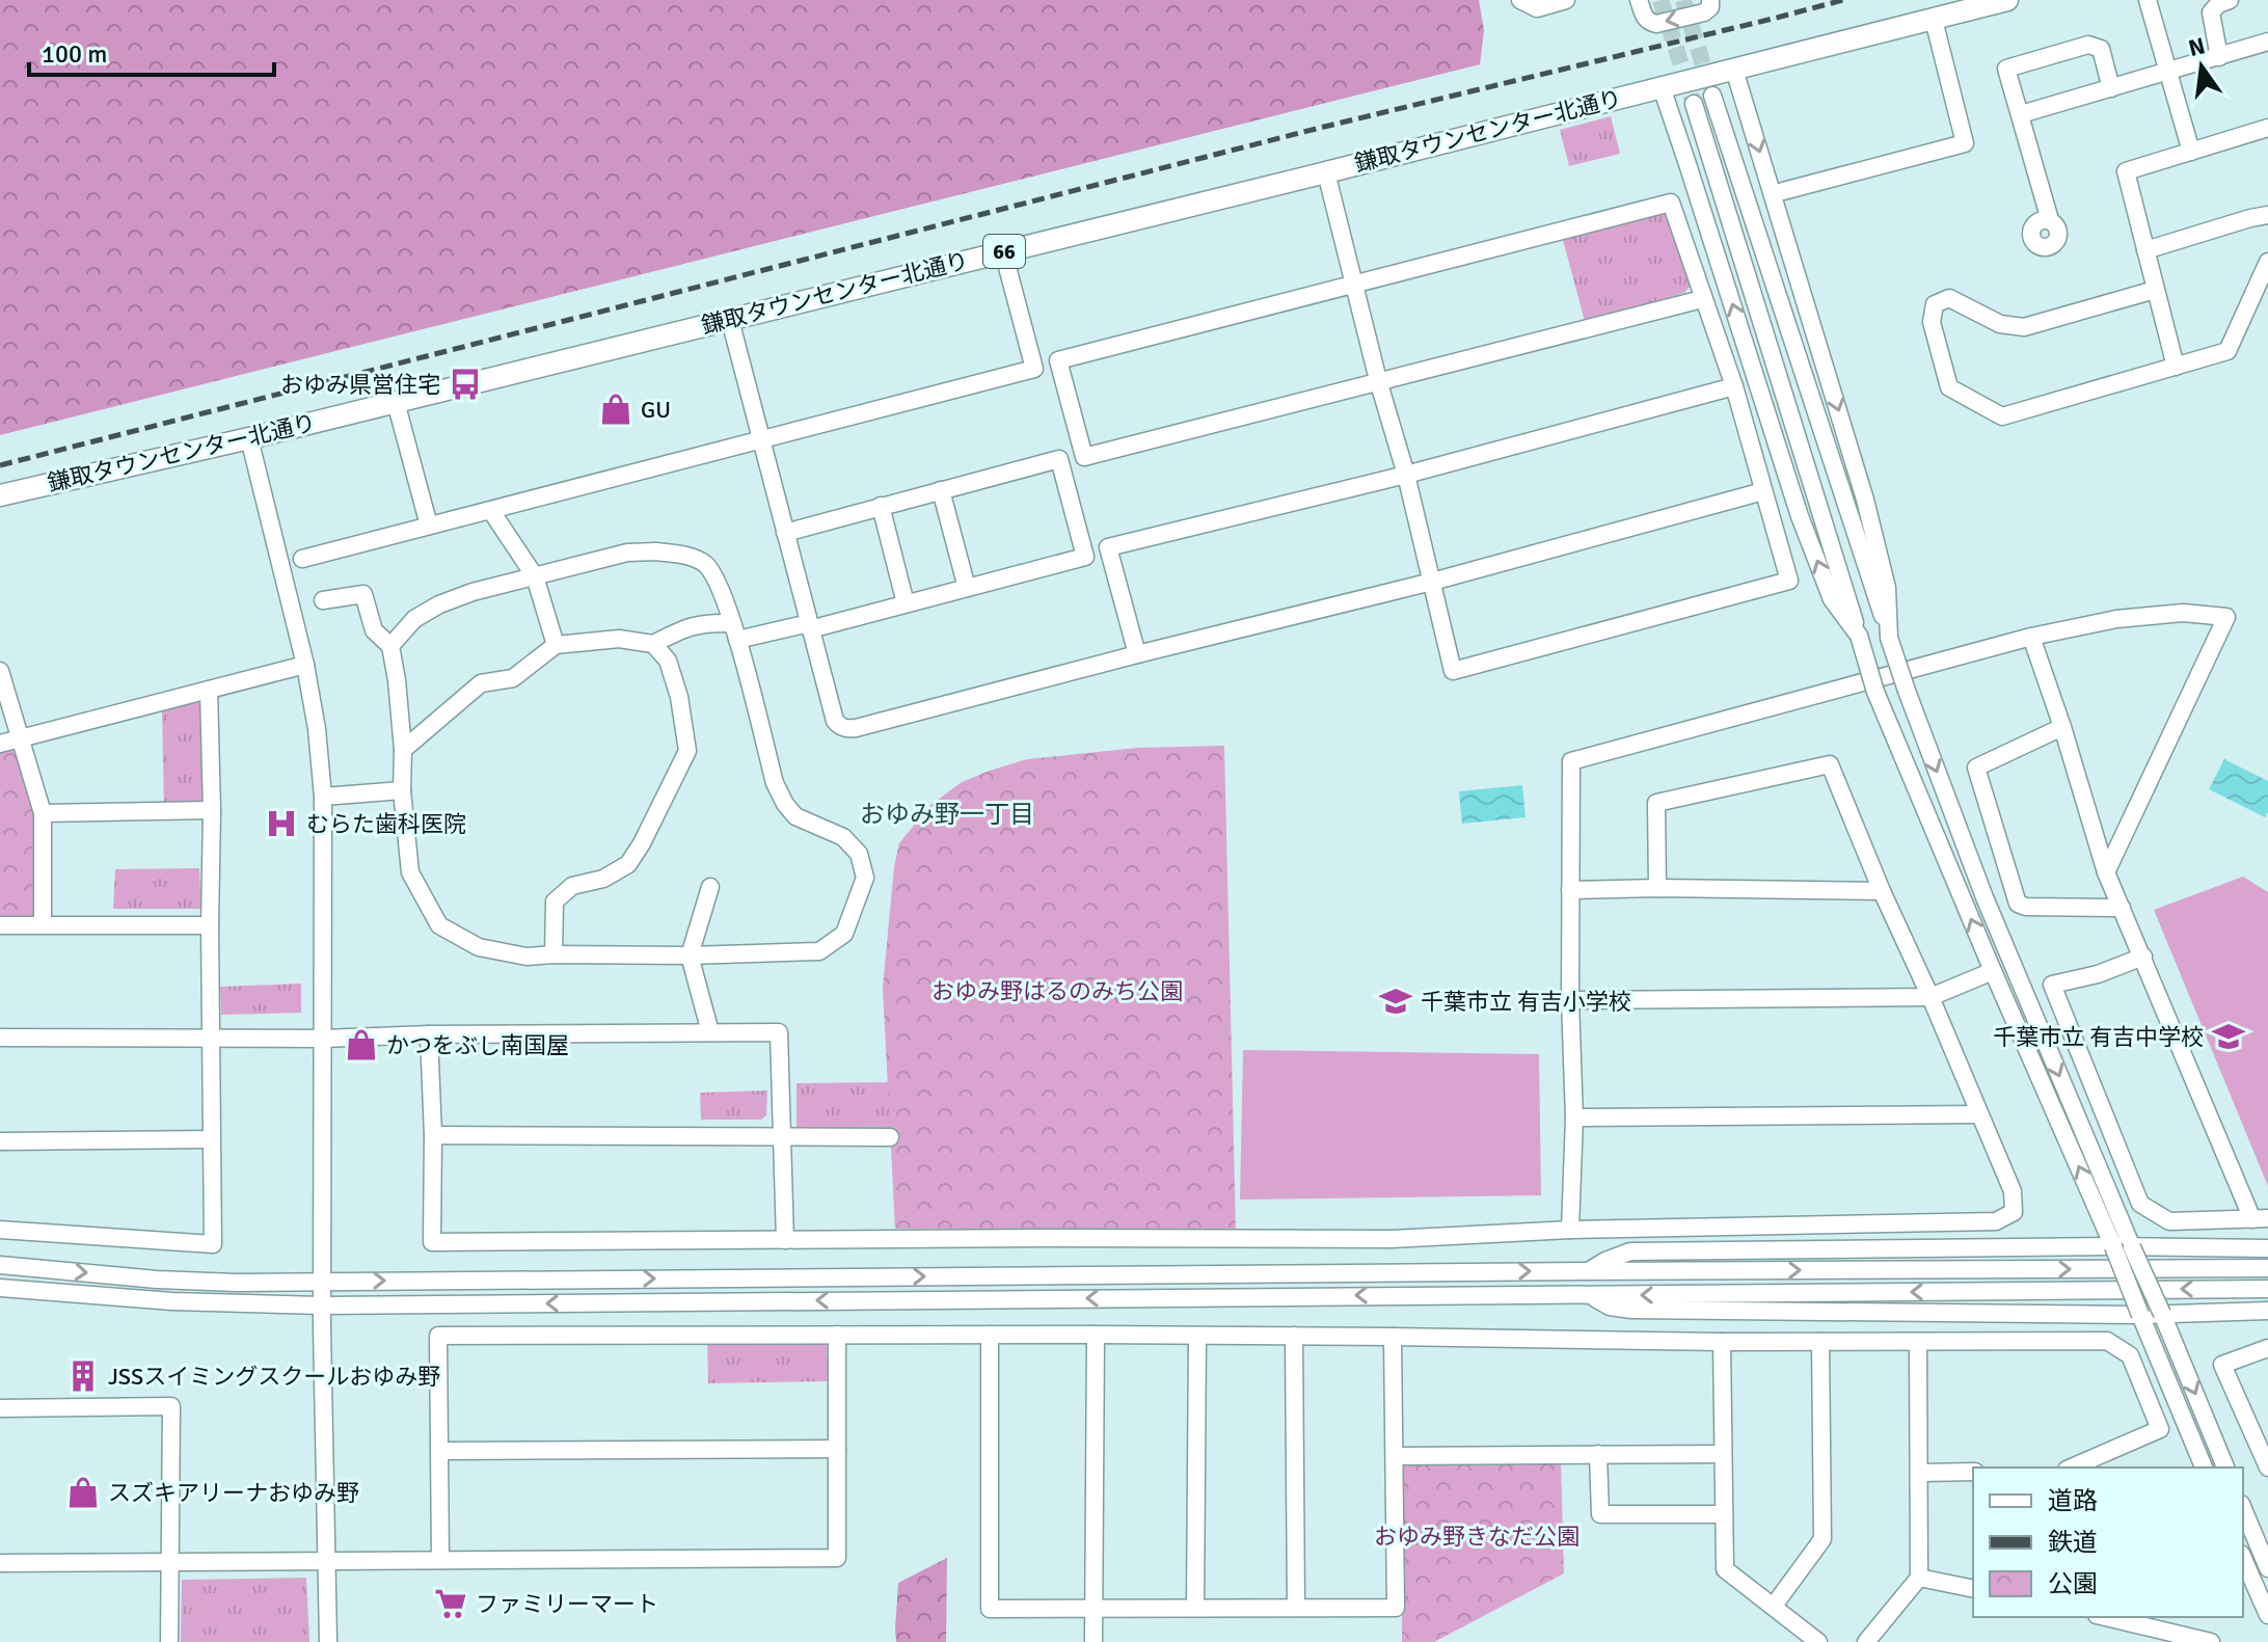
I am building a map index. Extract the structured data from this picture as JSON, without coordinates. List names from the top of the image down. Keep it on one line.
{"streets":{"main road":["鎌取タウンセンター北通り","66"]},"districts":["おゆみ野一丁目"],"parks":["おゆみ野はるのみち公園","おゆみ野きなだ公園"],"places":{"bus stop":["おゆみ県営住宅"],"shop":["GU","かつをぶし南国屋","スズキアリーナおゆみ野"],"hospital":["むらた歯科医院"],"school or university":["千葉市立 有吉小学校","千葉市立 有吉中学校"],"building":["JSSスイミングスクールおゆみ野"],"supermarket":["ファミリーマート"]},"legend":["道路","鉄道","公園"],"scale_bar":"100 m","north":"top"}
